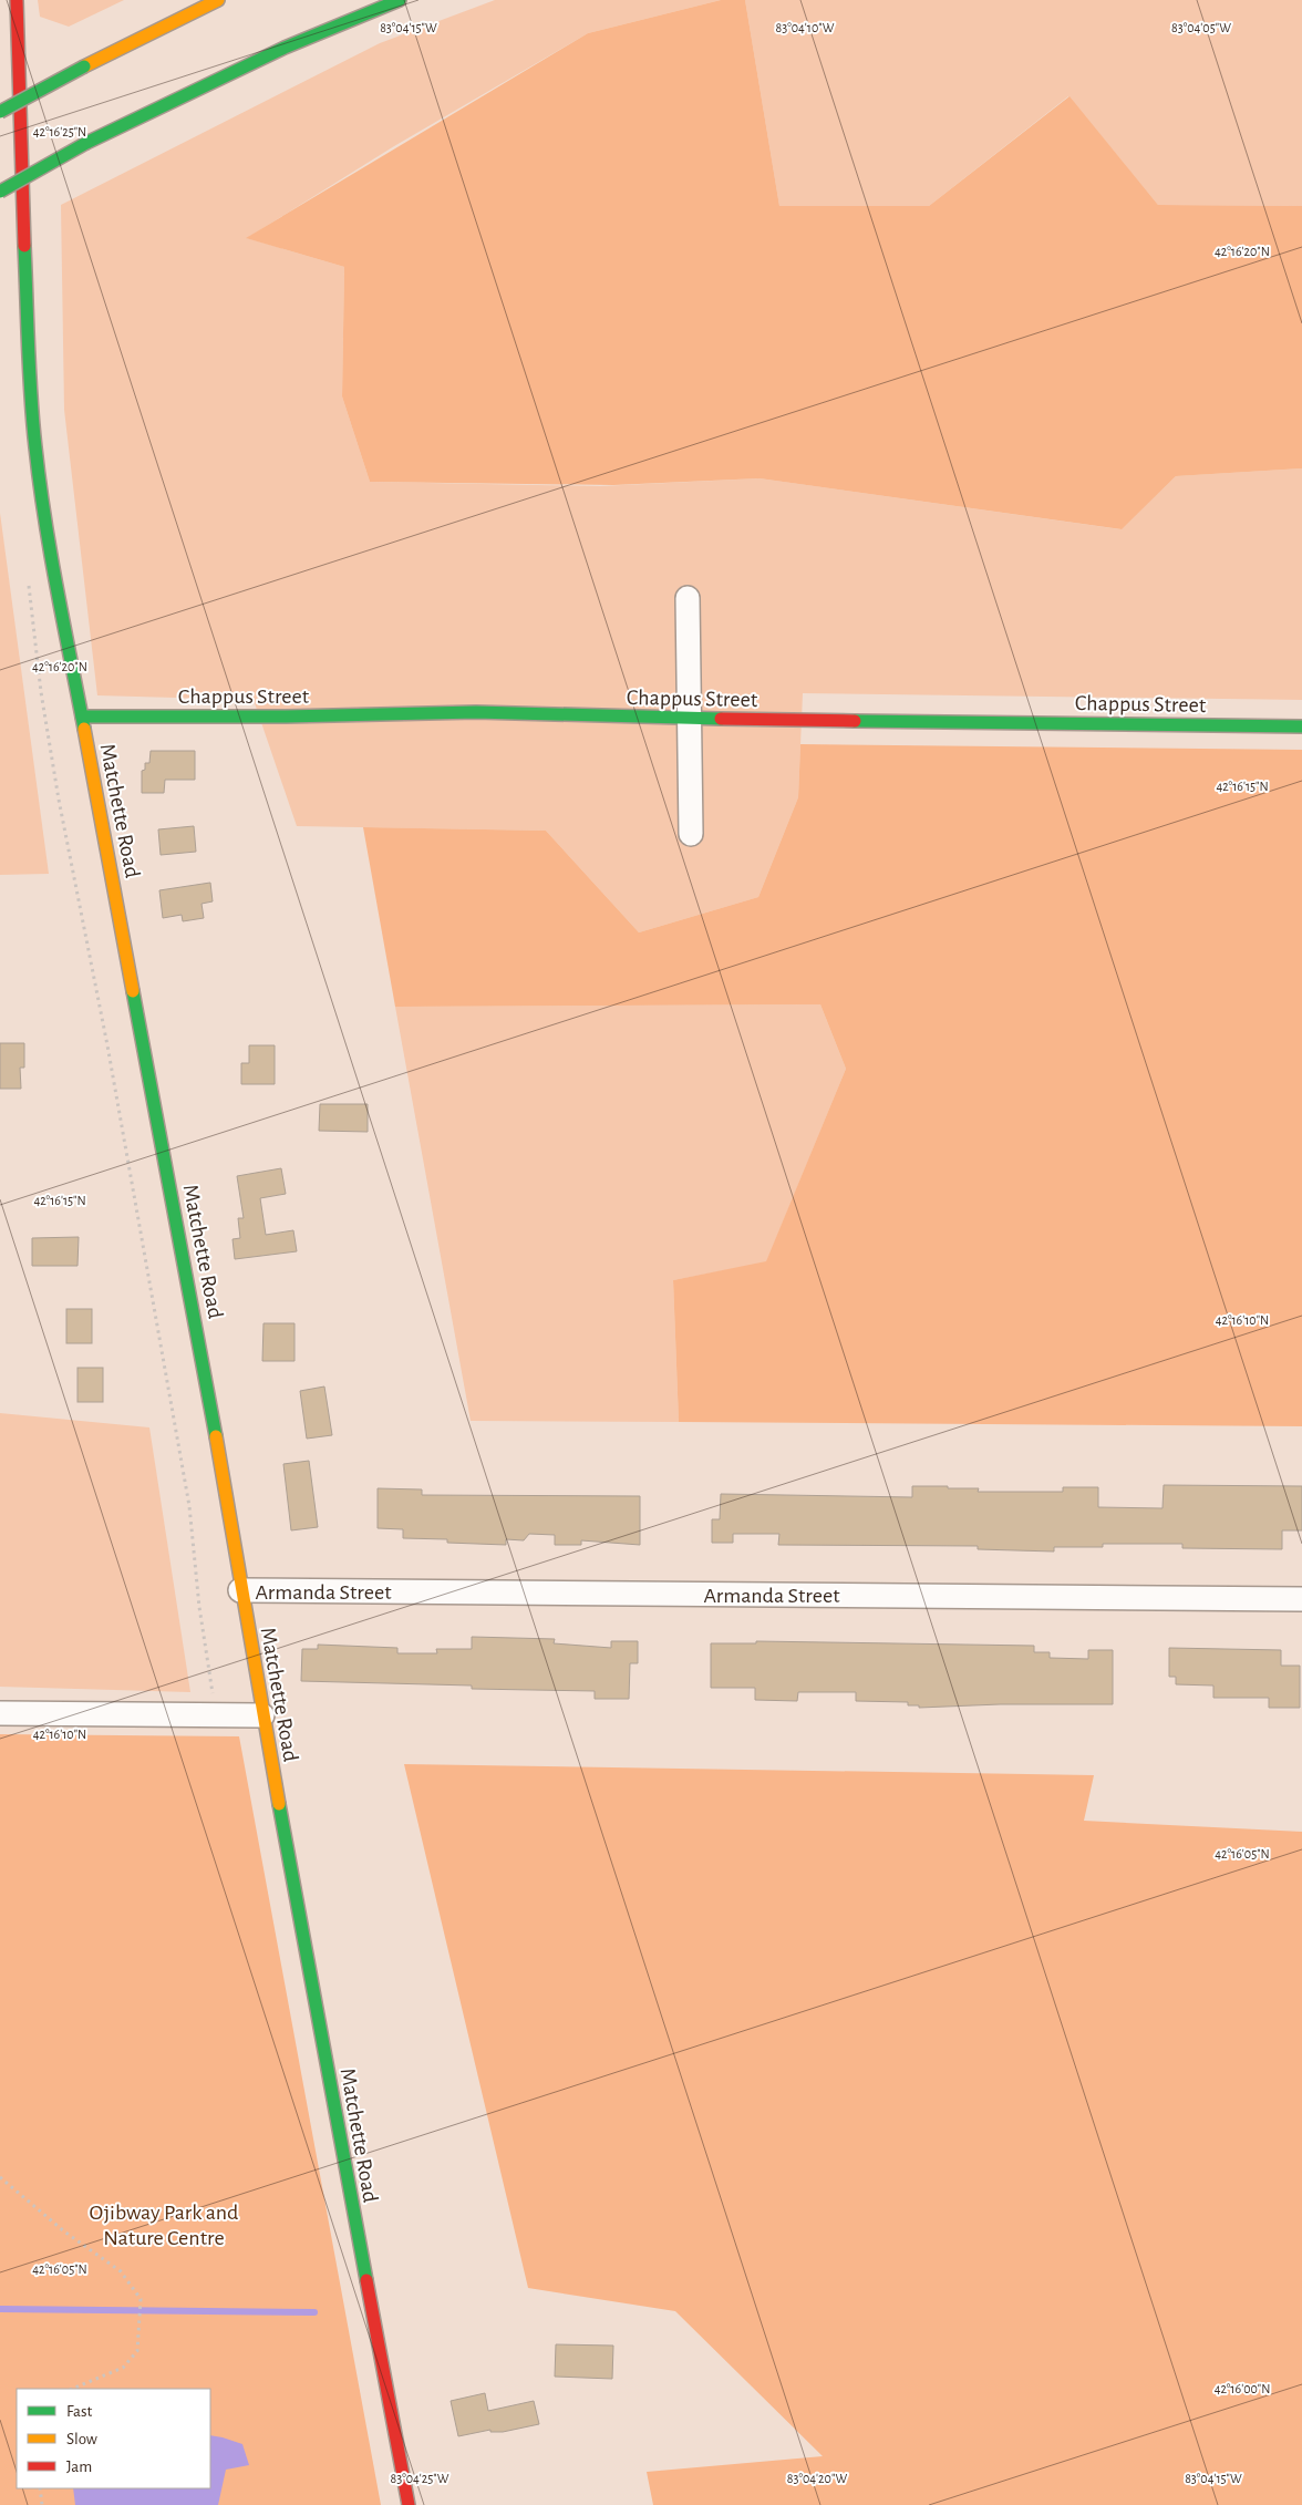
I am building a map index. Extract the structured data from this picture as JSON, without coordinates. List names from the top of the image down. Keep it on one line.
{"streets":{"main road":["Chappus Street","Matchette Road"],"street":["Armanda Street"]},"crossings":[["Chappus Street","Matchette Road"],["Matchette Road","Armanda Street"]],"parks":["Ojibway Park and Nature Centre"],"legend":["Fast","Slow","Jam"],"coordinates":["83°04'15\"W","83°04'10\"W","83°04'05\"W","42°16'25\"N","42°16'20\"N","42°16'15\"N","42°16'10\"N","42°16'05\"N","42°16'00\"N","83°04'25\"W","83°04'20\"W"]}
